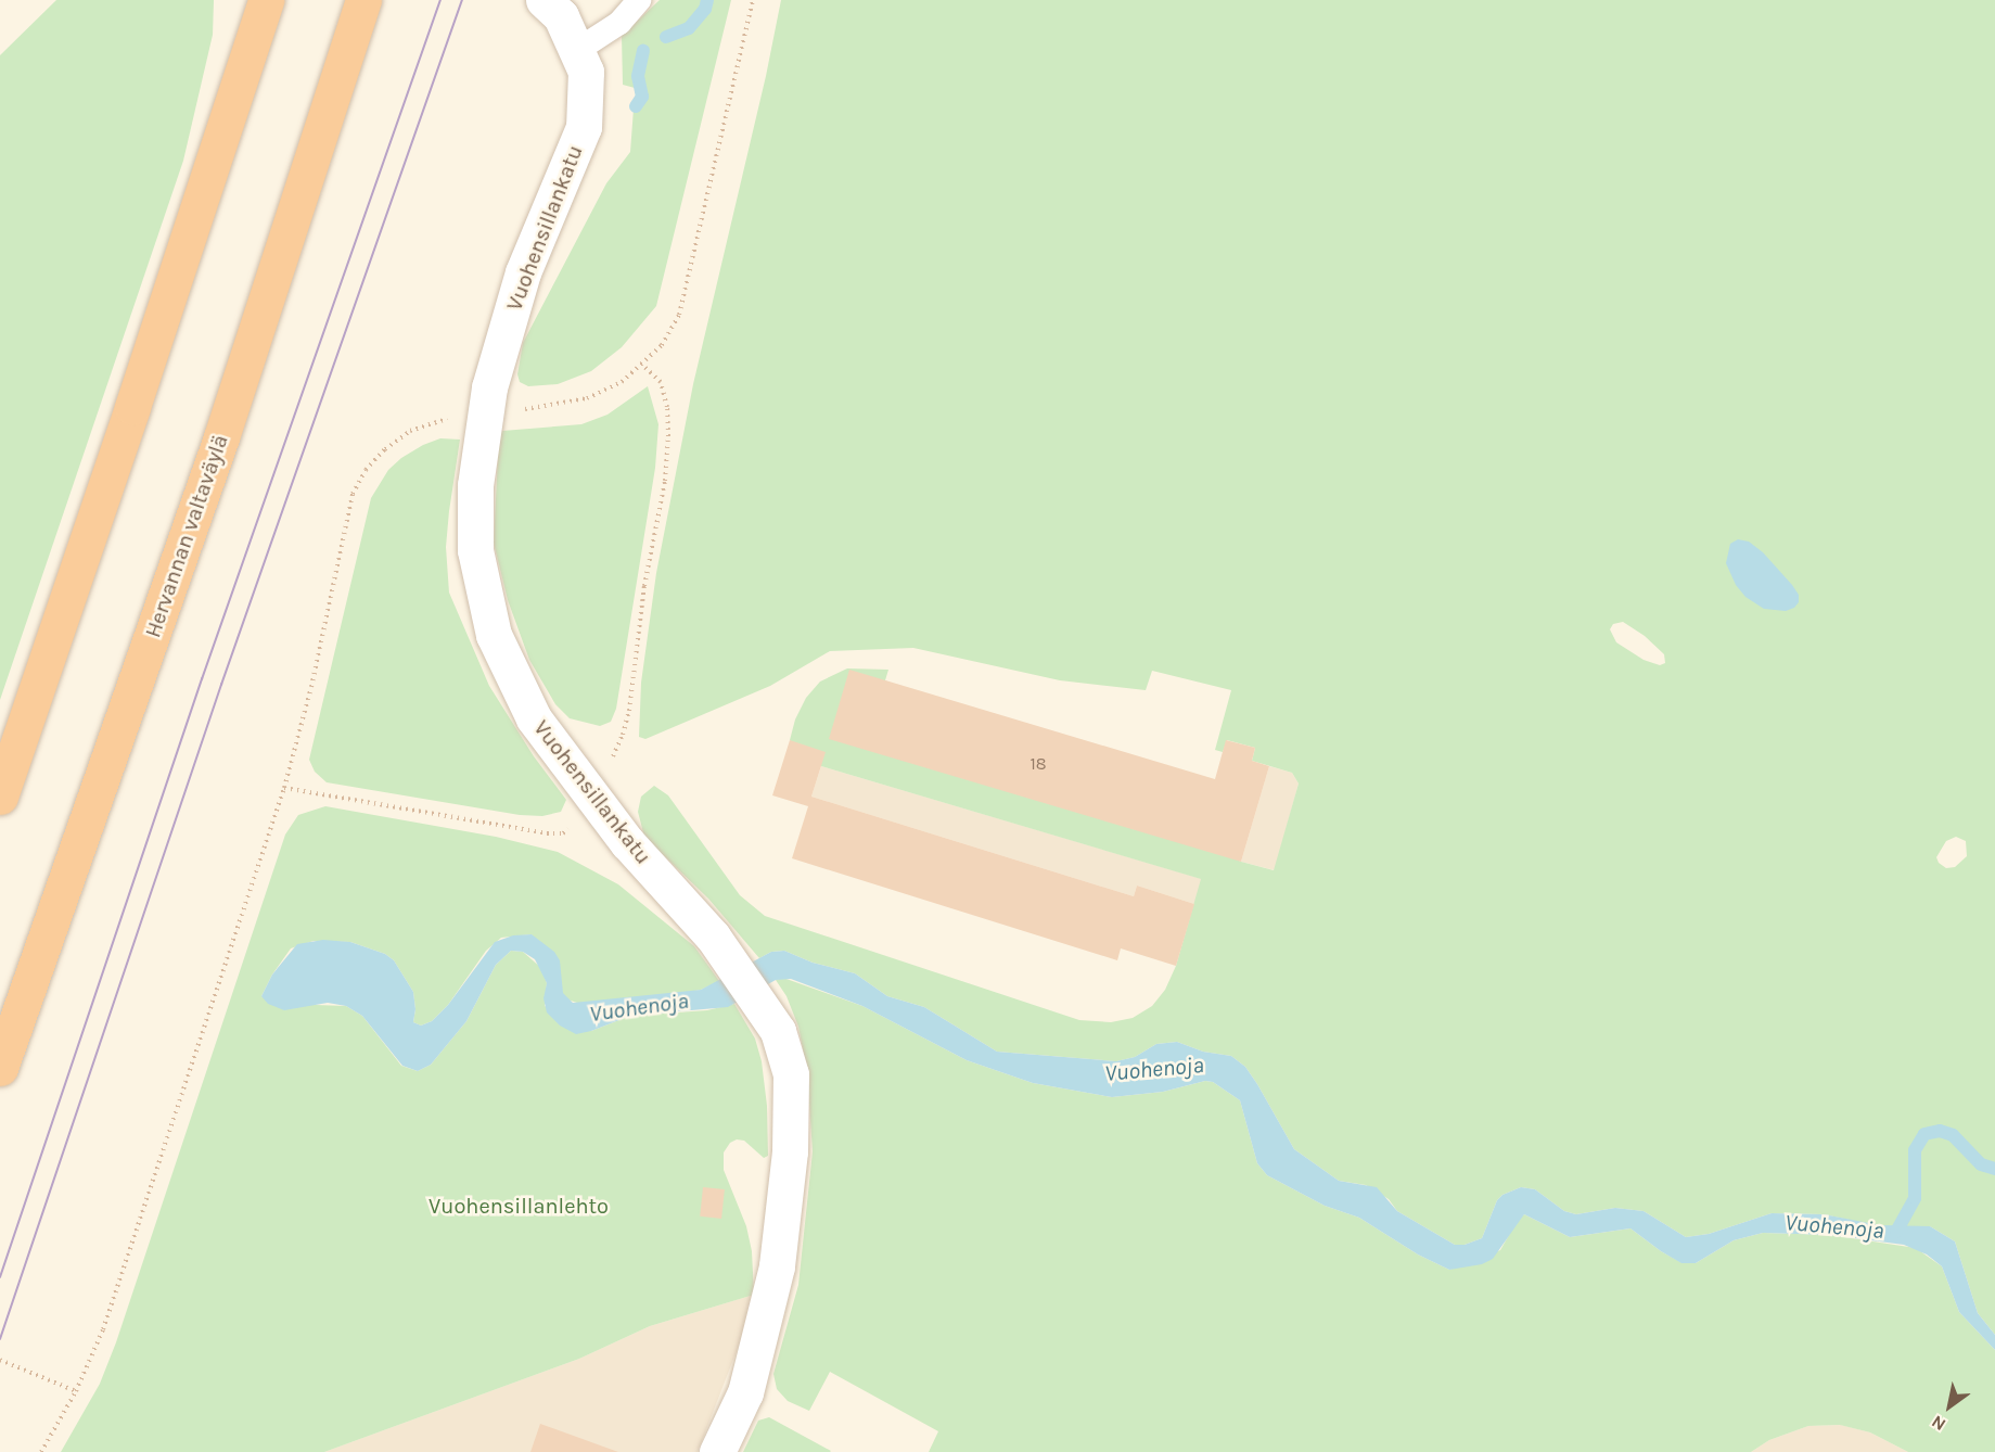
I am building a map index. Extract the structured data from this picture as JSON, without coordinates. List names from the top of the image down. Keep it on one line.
{"streets":{"highway":["Hervannan valtaväylä"],"street":["Vuohensillankatu"]},"water":["Vuohenoja"],"parks":["Vuohensillanlehto"],"house_numbers":["18"],"north":"bottom left"}
